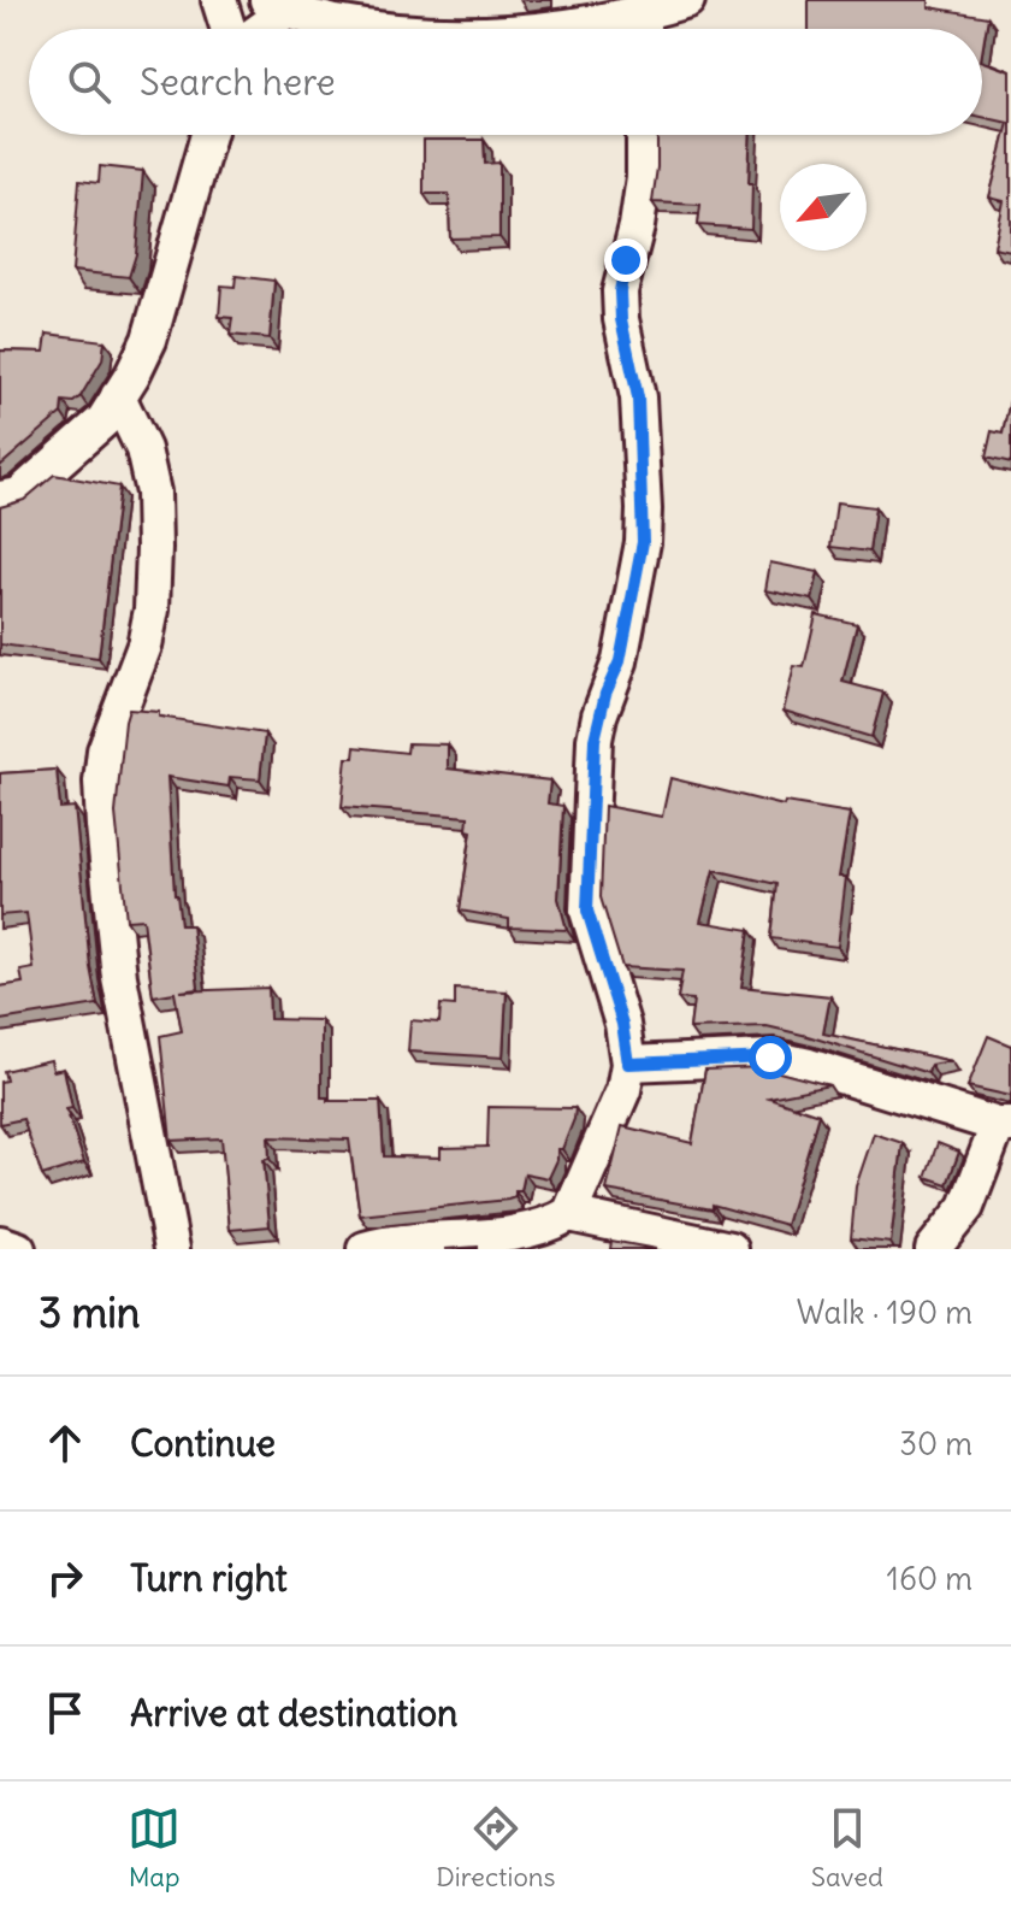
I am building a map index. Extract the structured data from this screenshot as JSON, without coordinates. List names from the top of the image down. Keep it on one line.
{"north":"bottom left","page":{"search":"Search here","heading":["3 min","Walk · 190 m"],"list":[["Continue","30 m"],["Turn right","160 m"],"Arrive at destination"],"nav":["Map","Directions","Saved"]}}
